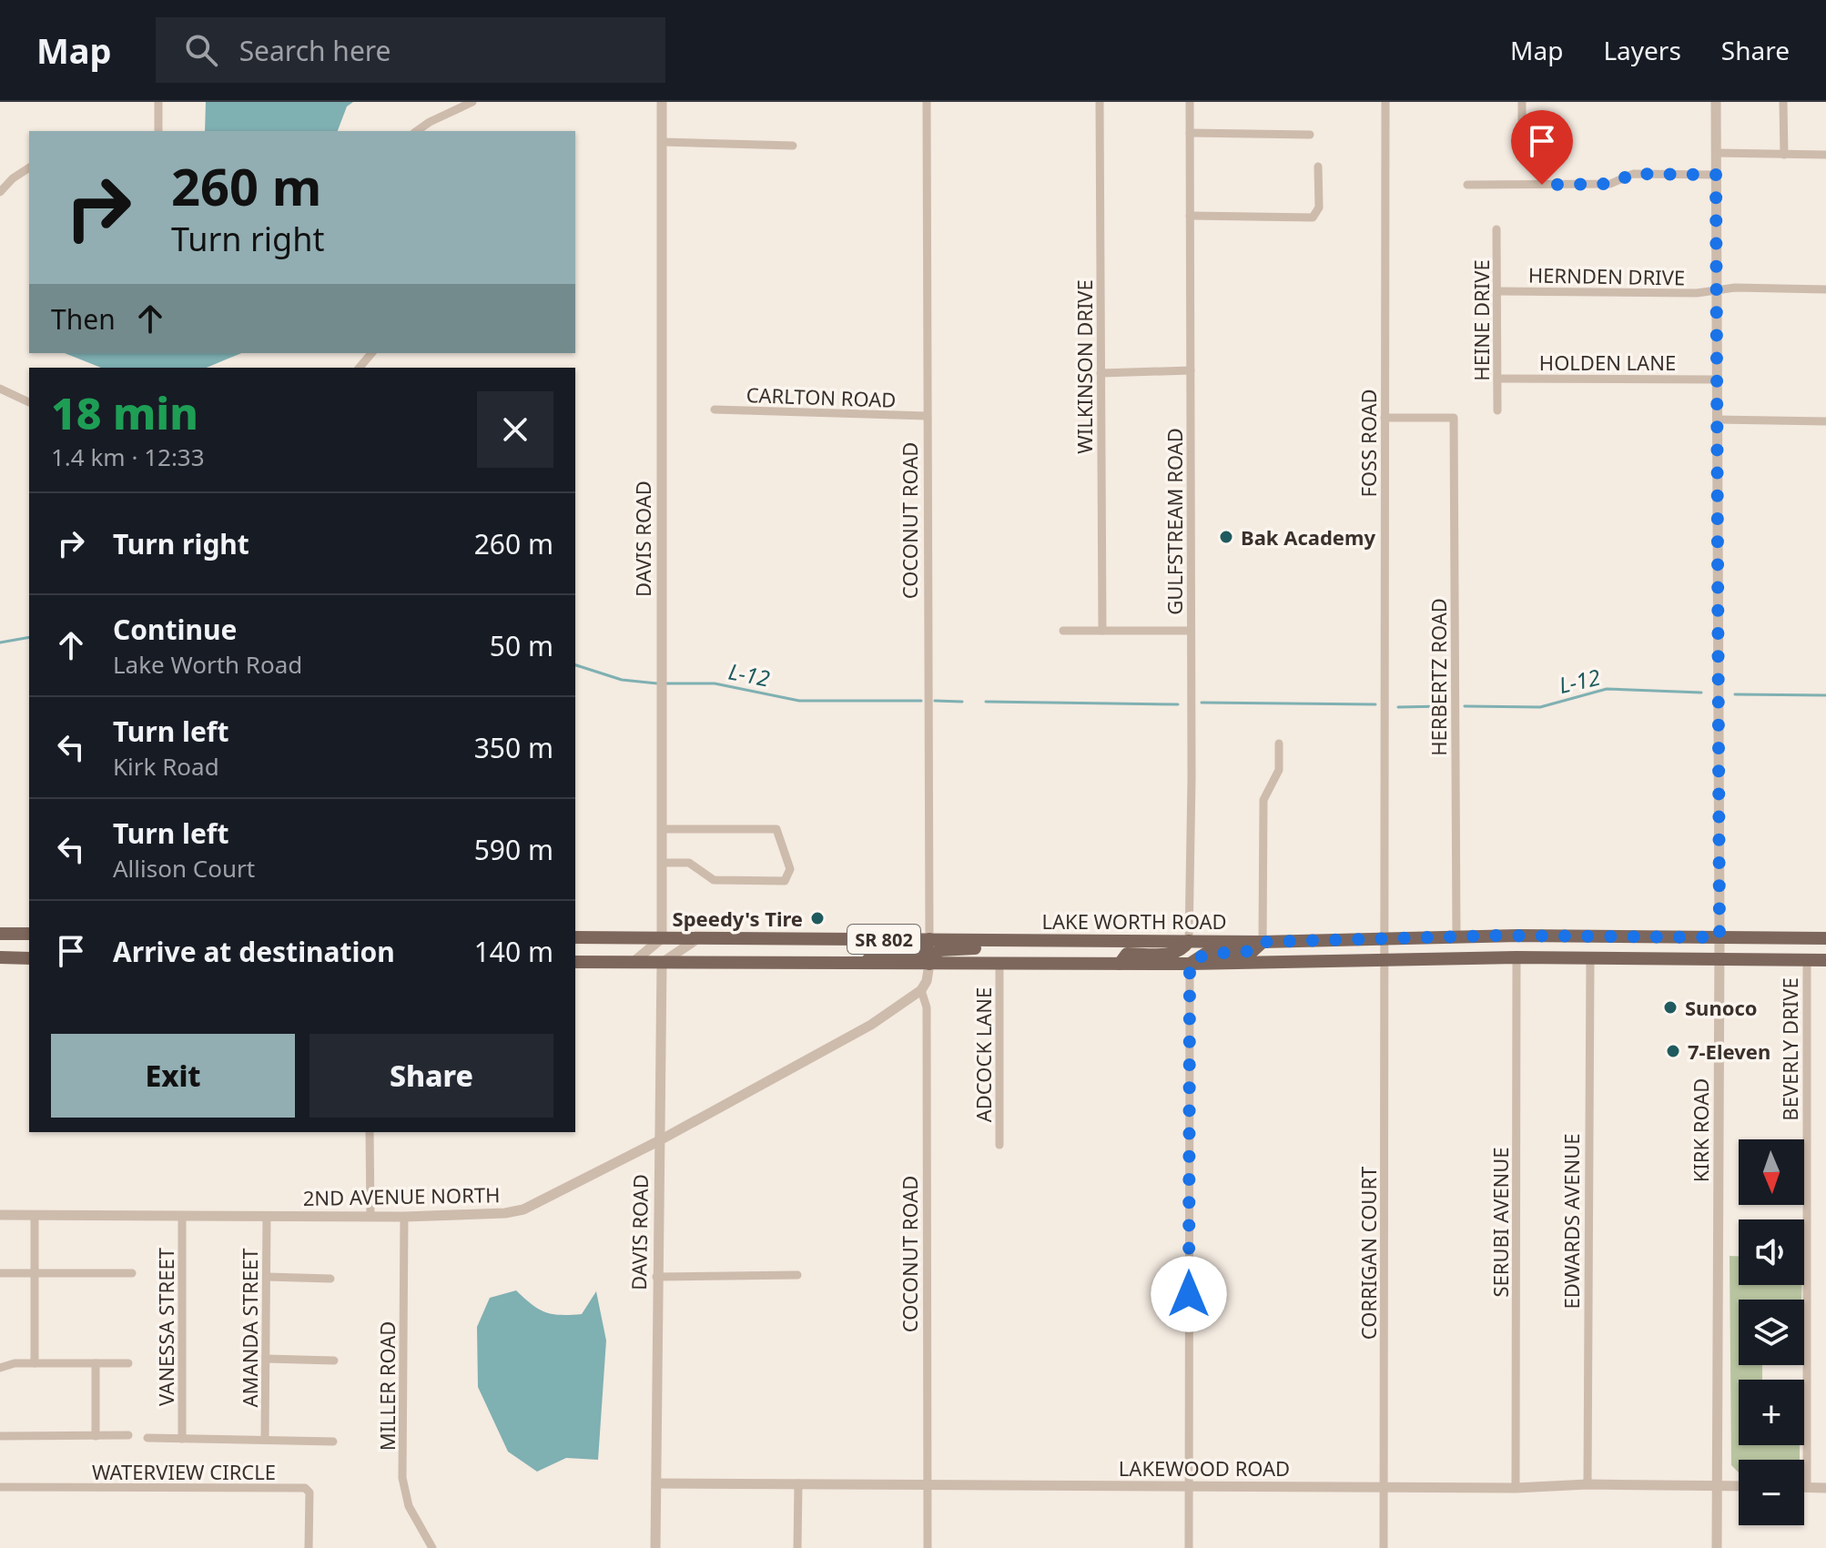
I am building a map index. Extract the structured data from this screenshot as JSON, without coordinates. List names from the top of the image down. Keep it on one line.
{"streets":{"main road":["LAKE WORTH ROAD","SR 802"],"street":["HERNDEN DRIVE","HEINE DRIVE","HOLDEN LANE","WILKINSON DRIVE","CARLTON ROAD","FOSS ROAD","COCONUT ROAD","GULFSTREAM ROAD","DAVIS ROAD","HERBERTZ ROAD","BEVERLY DRIVE","ADCOCK LANE","KIRK ROAD","2ND AVENUE NORTH","EDWARDS AVENUE","SERUBI AVENUE","CORRIGAN COURT","VANESSA STREET","AMANDA STREET","MILLER ROAD","LAKEWOOD ROAD","WATERVIEW CIRCLE"]},"crossings":[["HERNDEN DRIVE","HEINE DRIVE"],["HERNDEN DRIVE","KIRK ROAD"],["HEINE DRIVE","HOLDEN LANE"],["HOLDEN LANE","KIRK ROAD"],["CARLTON ROAD","COCONUT ROAD"],["FOSS ROAD","HERBERTZ ROAD"],["FOSS ROAD","LAKE WORTH ROAD"],["FOSS ROAD","SR 802"],["FOSS ROAD","CORRIGAN COURT"],["COCONUT ROAD","LAKE WORTH ROAD"],["COCONUT ROAD","SR 802"],["COCONUT ROAD","2ND AVENUE NORTH"],["COCONUT ROAD","LAKEWOOD ROAD"],["GULFSTREAM ROAD","LAKE WORTH ROAD"],["DAVIS ROAD","LAKE WORTH ROAD"],["DAVIS ROAD","SR 802"],["DAVIS ROAD","2ND AVENUE NORTH"],["DAVIS ROAD","LAKEWOOD ROAD"],["HERBERTZ ROAD","LAKE WORTH ROAD"],["LAKE WORTH ROAD","KIRK ROAD"],["SR 802","BEVERLY DRIVE"],["SR 802","ADCOCK LANE"],["SR 802","KIRK ROAD"],["SR 802","EDWARDS AVENUE"],["SR 802","SERUBI AVENUE"],["SR 802","CORRIGAN COURT"],["KIRK ROAD","LAKEWOOD ROAD"],["2ND AVENUE NORTH","VANESSA STREET"],["2ND AVENUE NORTH","AMANDA STREET"],["2ND AVENUE NORTH","MILLER ROAD"],["EDWARDS AVENUE","LAKEWOOD ROAD"],["SERUBI AVENUE","LAKEWOOD ROAD"],["CORRIGAN COURT","LAKEWOOD ROAD"]],"water":["L-12"],"places":["Bak Academy","Speedy's Tire","Sunoco","7-Eleven"],"north":"bottom","page":{"header":"Map","search":"Search here","nav":["Map","Layers","Share"],"turn":["260 m","Turn right"],"then":"Then","heading":["18 min","1.4 km · 12:33"],"list":[{"name":"Turn right","value":"260 m"},{"name":"Continue","note":"Lake Worth Road","value":"50 m"},{"name":"Turn left","note":"Kirk Road","value":"350 m"},{"name":"Turn left","note":"Allison Court","value":"590 m"},{"name":"Arrive at destination","value":"140 m"}],"buttons":["Exit","Share"],"map_buttons":["+","−"]}}
